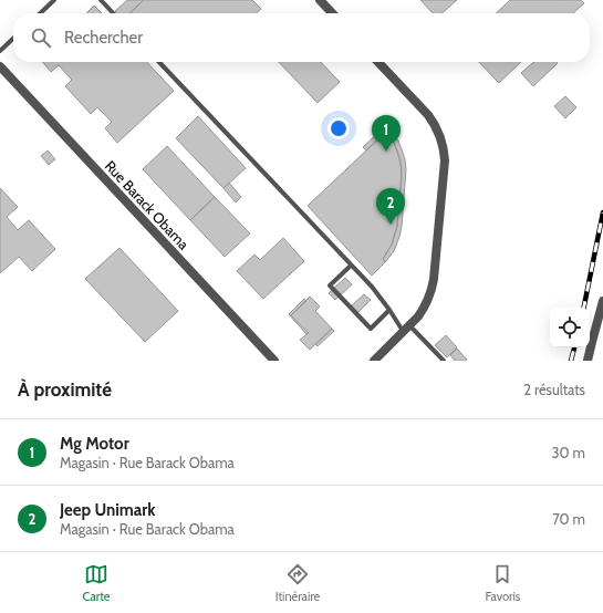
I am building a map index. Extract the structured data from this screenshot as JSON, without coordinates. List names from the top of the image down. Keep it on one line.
{"streets":{"street":["Rue Barack Obama"]},"page":{"search":"Rechercher","pins":["1","2"],"heading":["À proximité","2 résultats"],"list":[{"mark":"1","name":"Mg Motor","note":"Magasin · Rue Barack Obama","value":"30 m"},{"mark":"2","name":"Jeep Unimark","note":"Magasin · Rue Barack Obama","value":"70 m"}],"nav":["Carte","Itinéraire","Favoris"]}}
